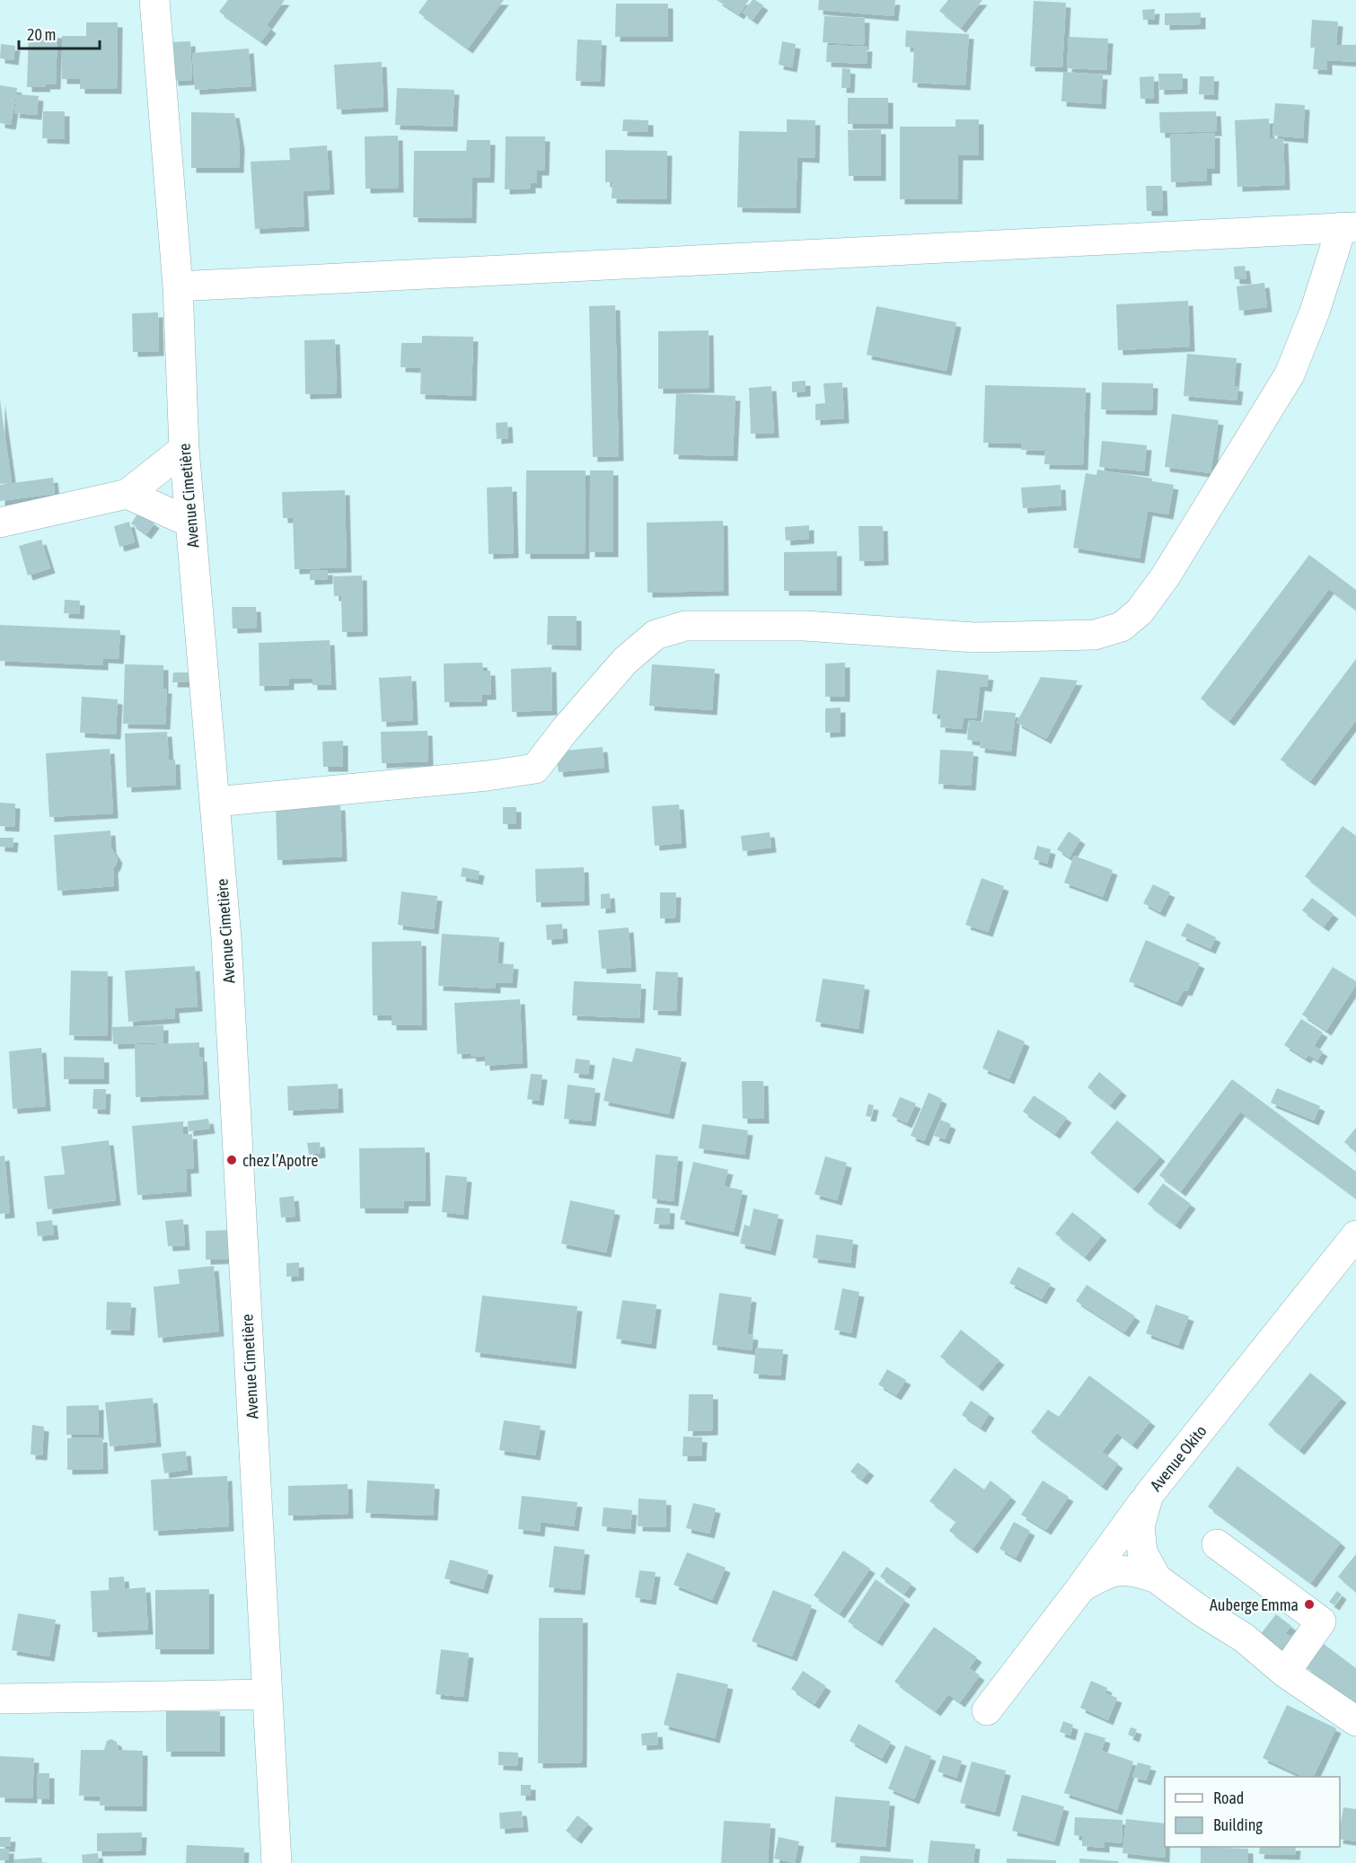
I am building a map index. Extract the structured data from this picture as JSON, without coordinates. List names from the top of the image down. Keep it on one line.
{"streets":{"street":["Avenue Cimetière","Avenue Okito"]},"places":["chez l’Apotre","Auberge Emma"],"legend":["Road","Building"],"scale_bar":"20 m"}
